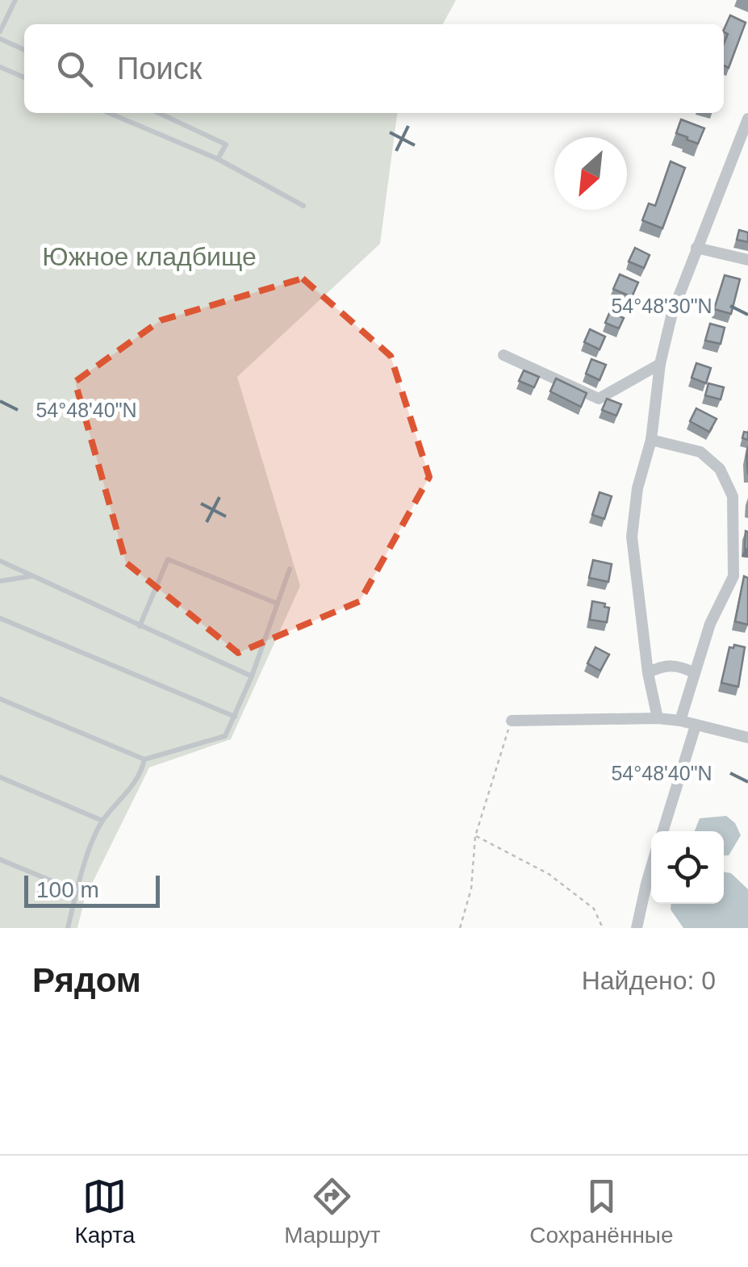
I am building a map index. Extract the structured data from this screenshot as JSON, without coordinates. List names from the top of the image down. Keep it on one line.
{"parks":["Южное кладбище"],"scale_bar":"100 m","north":"bottom left","page":{"search":"Поиск","scale":"100 m","heading":["Рядом","Найдено: 0"],"nav":["Карта","Маршрут","Сохранённые"]},"coordinates":["54°48'30\"N","54°48'40\"N"]}
